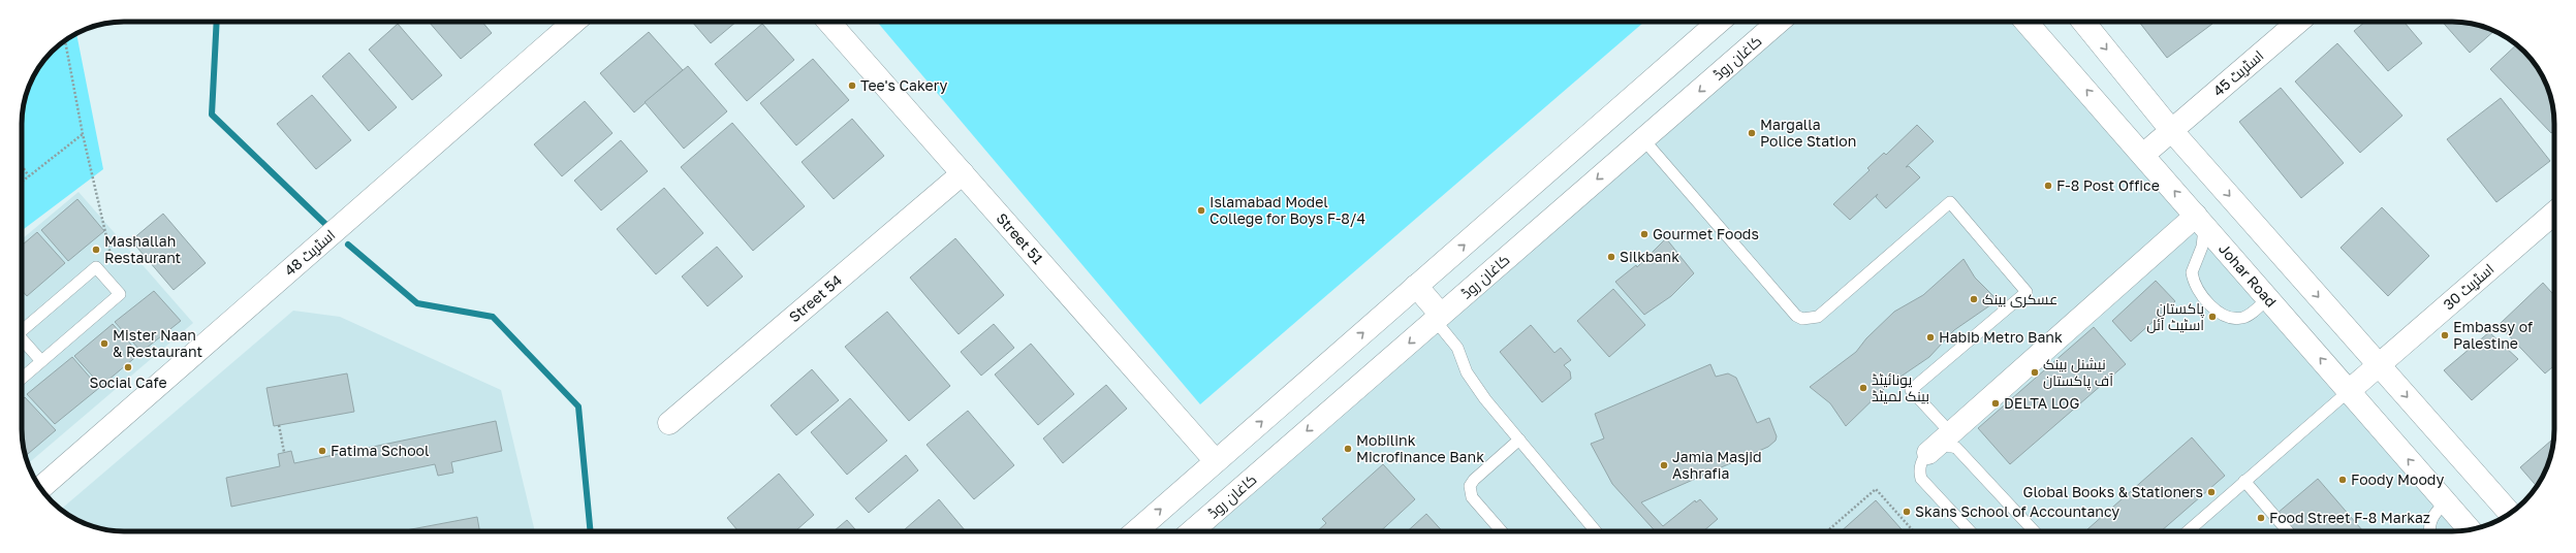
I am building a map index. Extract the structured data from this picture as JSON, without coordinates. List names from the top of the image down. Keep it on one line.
{"streets":{"street":["کاغان روڈ","اسٹریٹ 45","Street 51","اسٹریٹ 48","Johar Road","اسٹریٹ 30","Street 54"]},"crossings":[["اسٹریٹ 45","Johar Road"],["Street 51","Street 54"],["Johar Road","اسٹریٹ 30"]],"places":["Tee's Cakery","Margalla Police Station","F-8 Post Office","Islamabad Model College for Boys F-8/4","Gourmet Foods","Mashallah Restaurant","Silkbank","عسکری بینک","پاکستان اسٹیٹ آئل","Embassy of Palestine","Habib Metro Bank","Mister Naan & Restaurant","Social Cafe","نیشنل بینک آف پاکستان","یونائیٹڈ بینک لمیٹڈ","DELTA LOG","Mobilink Microfinance Bank","Fatima School","Jamia Masjid Ashrafia","Foody Moody","Global Books & Stationers","Skans School of Accountancy","Food Street F-8 Markaz"]}
